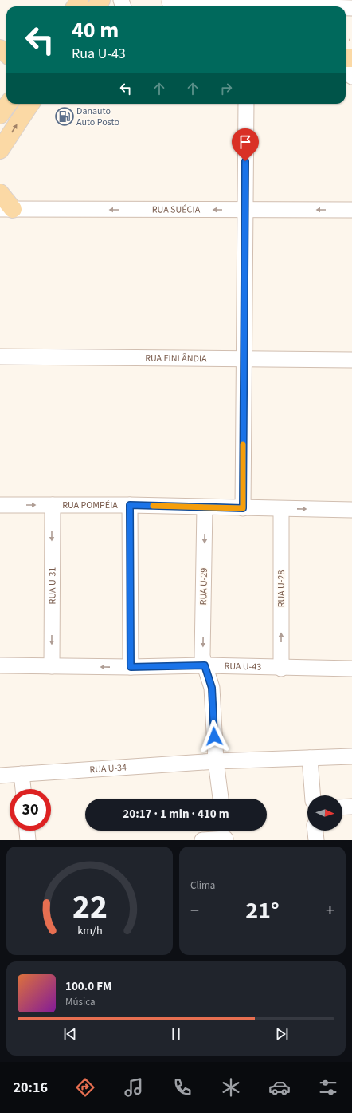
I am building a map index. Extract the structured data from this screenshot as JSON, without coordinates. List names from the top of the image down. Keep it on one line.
{"streets":{"street":["RUA SUÉCIA","RUA FINLÂNDIA","RUA POMPÉIA","RUA U-31","RUA U-29","RUA U-28","RUA U-43","RUA U-34"]},"crossings":[["RUA POMPÉIA","RUA U-31"],["RUA POMPÉIA","RUA U-29"],["RUA POMPÉIA","RUA U-28"],["RUA U-31","RUA U-43"],["RUA U-29","RUA U-43"],["RUA U-29","RUA U-34"],["RUA U-28","RUA U-43"]],"one_way":["RUA SUÉCIA","RUA POMPÉIA","RUA U-28"],"places":{"fuel station":["Danauto Auto Posto"]},"north":"right","page":{"turn":["40 m","Rua U-43"],"limit":"30","trip":"20:17 · 1 min · 410 m","tile":"Clima","heat":["−","21°","+"],"song":["100.0 FM","Música"],"tabs":"20:16","gauge":["22","km/h"]}}
